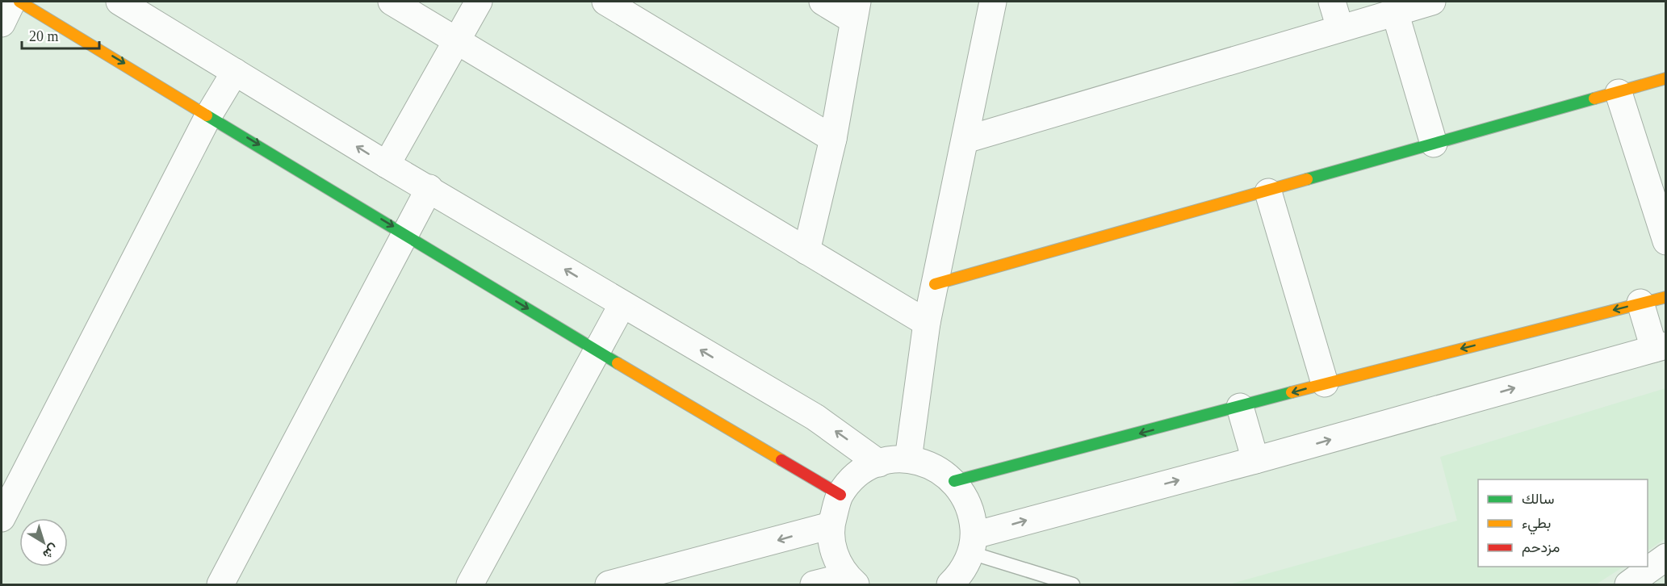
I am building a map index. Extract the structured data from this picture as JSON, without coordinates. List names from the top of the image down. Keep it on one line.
{"legend":["سالك","بطيء","مزدحم"],"scale_bar":"20 m","north":"bottom right"}
